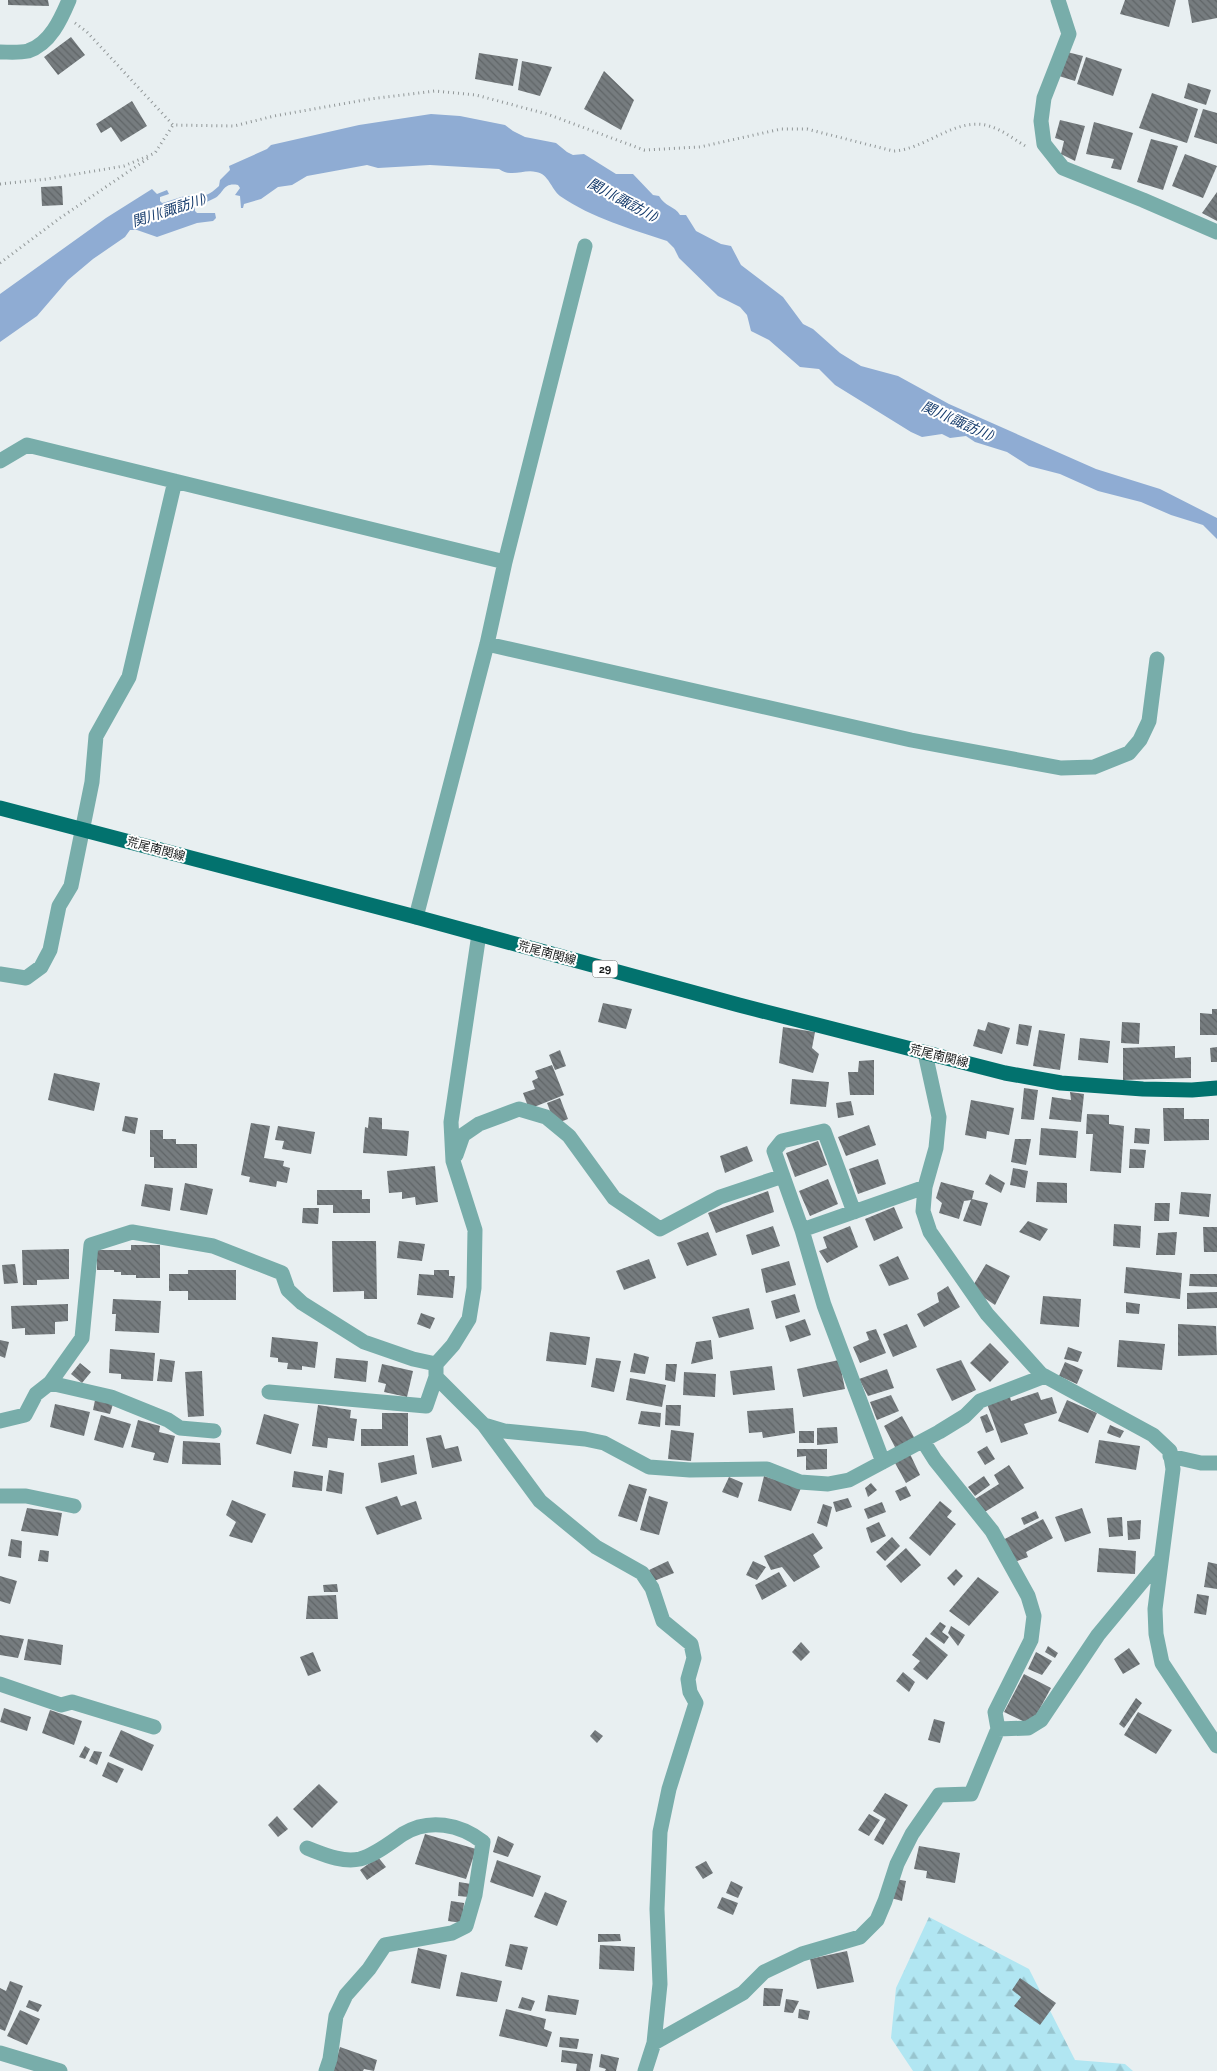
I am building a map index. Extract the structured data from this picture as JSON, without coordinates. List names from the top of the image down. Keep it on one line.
{"streets":{"main road":["荒尾南関線","29"]},"water":["関川(諏訪川)"]}
